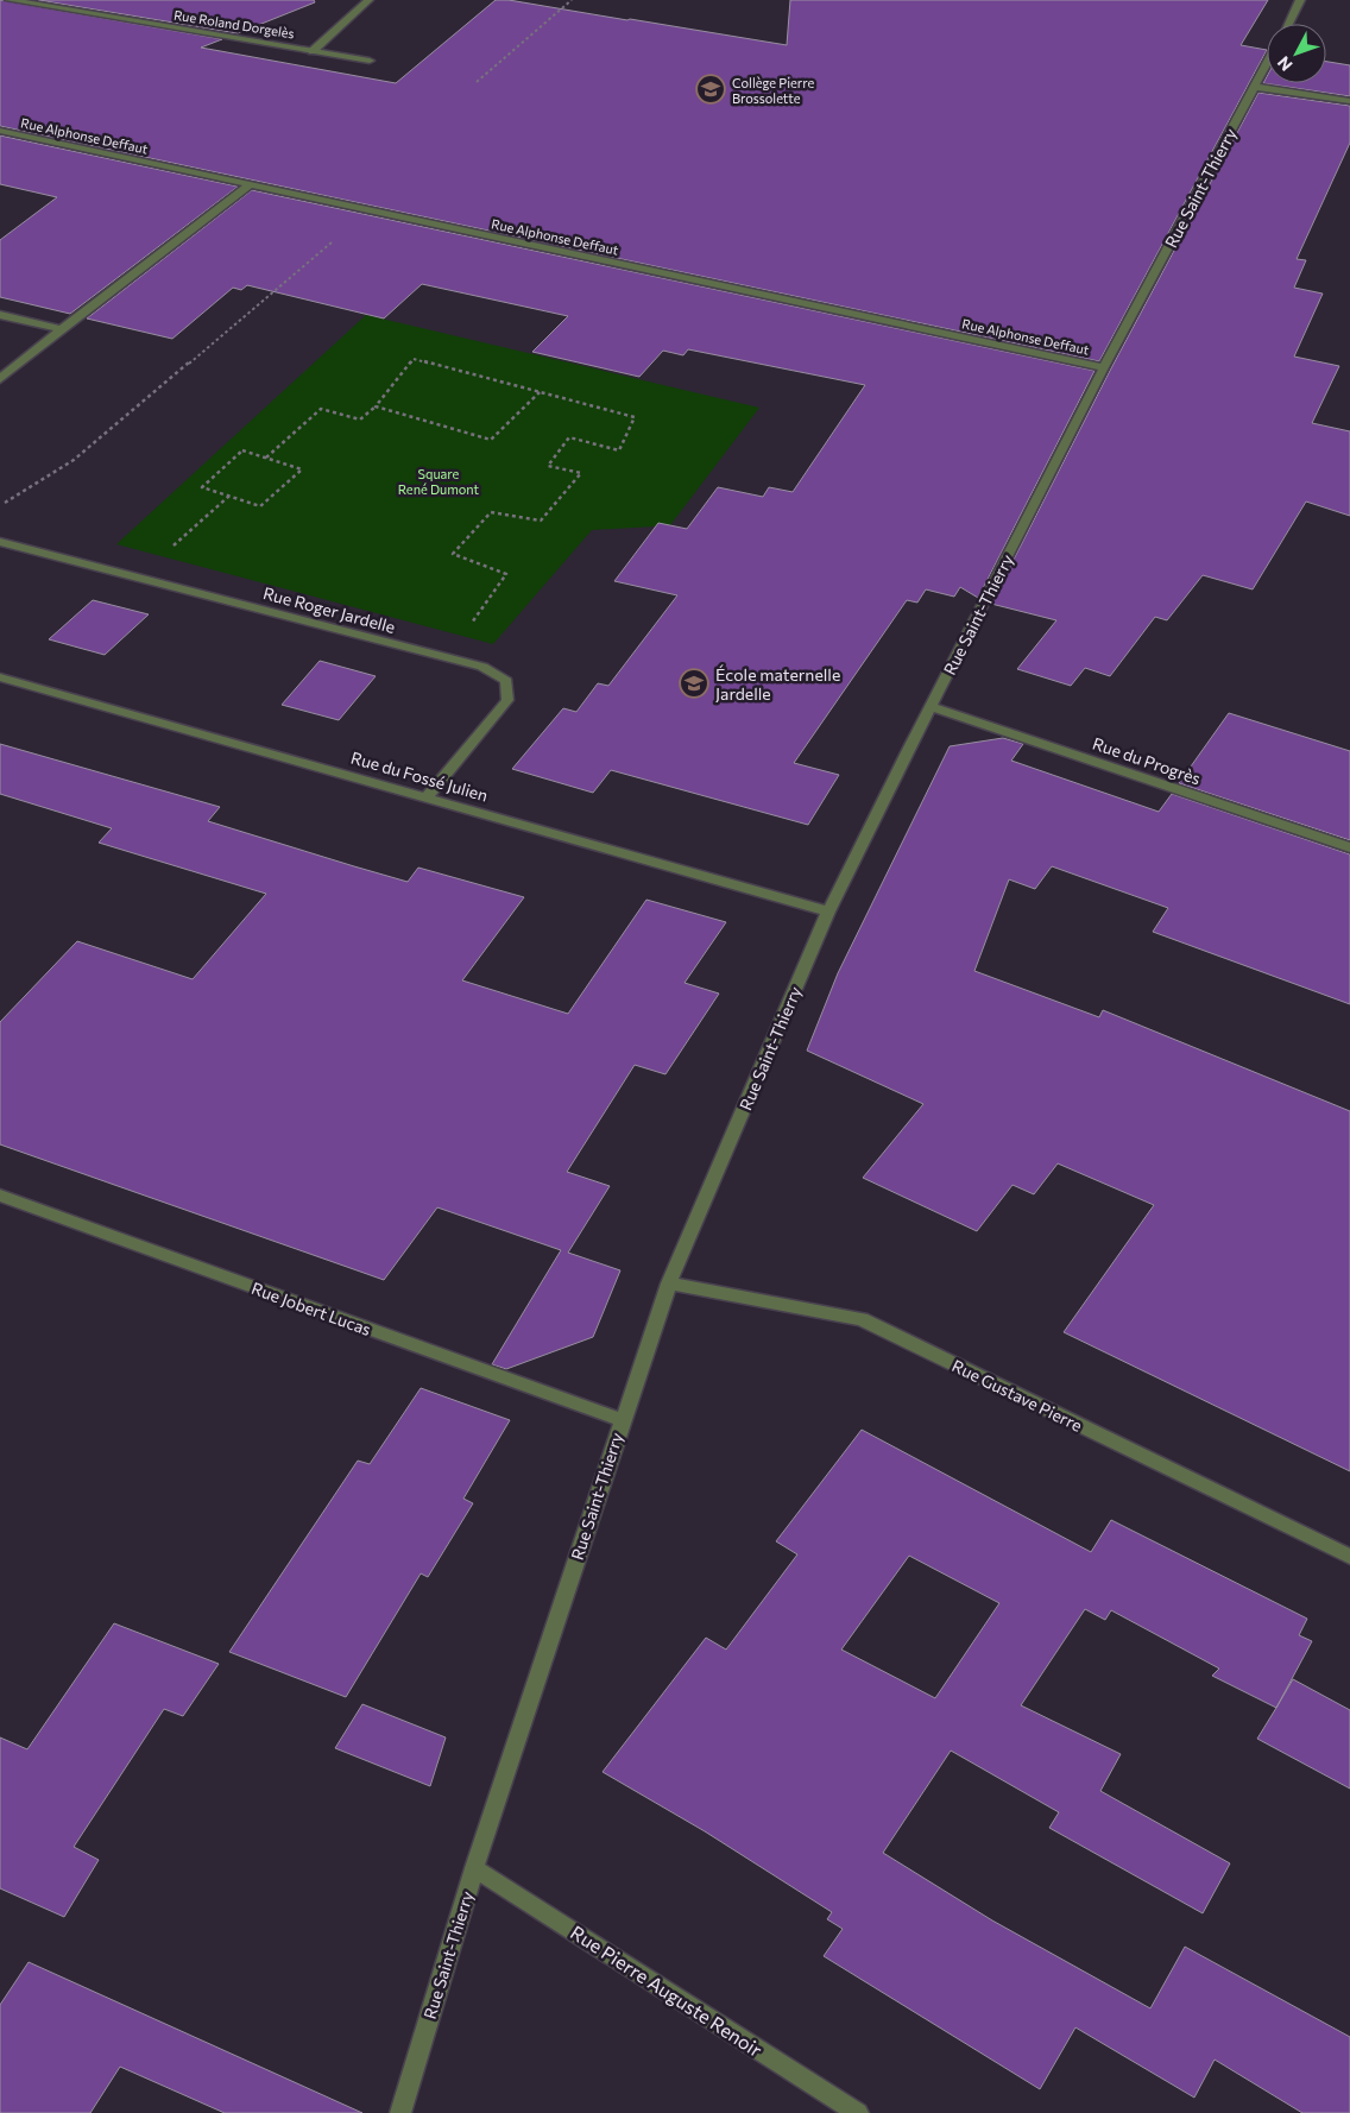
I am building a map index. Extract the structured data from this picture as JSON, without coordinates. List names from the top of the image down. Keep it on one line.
{"streets":{"street":["Rue Roland Dorgelès","Rue Alphonse Deffaut","Rue Saint-Thierry","Rue Roger Jardelle","Rue du Progrès","Rue du Fossé Julien","Rue Jobert Lucas","Rue Gustave Pierre","Rue Pierre Auguste Renoir"]},"crossings":[["Rue Alphonse Deffaut","Rue Saint-Thierry"],["Rue Saint-Thierry","Rue du Progrès"],["Rue Saint-Thierry","Rue du Fossé Julien"],["Rue Saint-Thierry","Rue Jobert Lucas"],["Rue Saint-Thierry","Rue Gustave Pierre"],["Rue Saint-Thierry","Rue Pierre Auguste Renoir"],["Rue Roger Jardelle","Rue du Fossé Julien"]],"parks":["Square René Dumont"],"places":{"school or university":["Collège Pierre Brossolette","École maternelle Jardelle"]},"north":"bottom left"}
